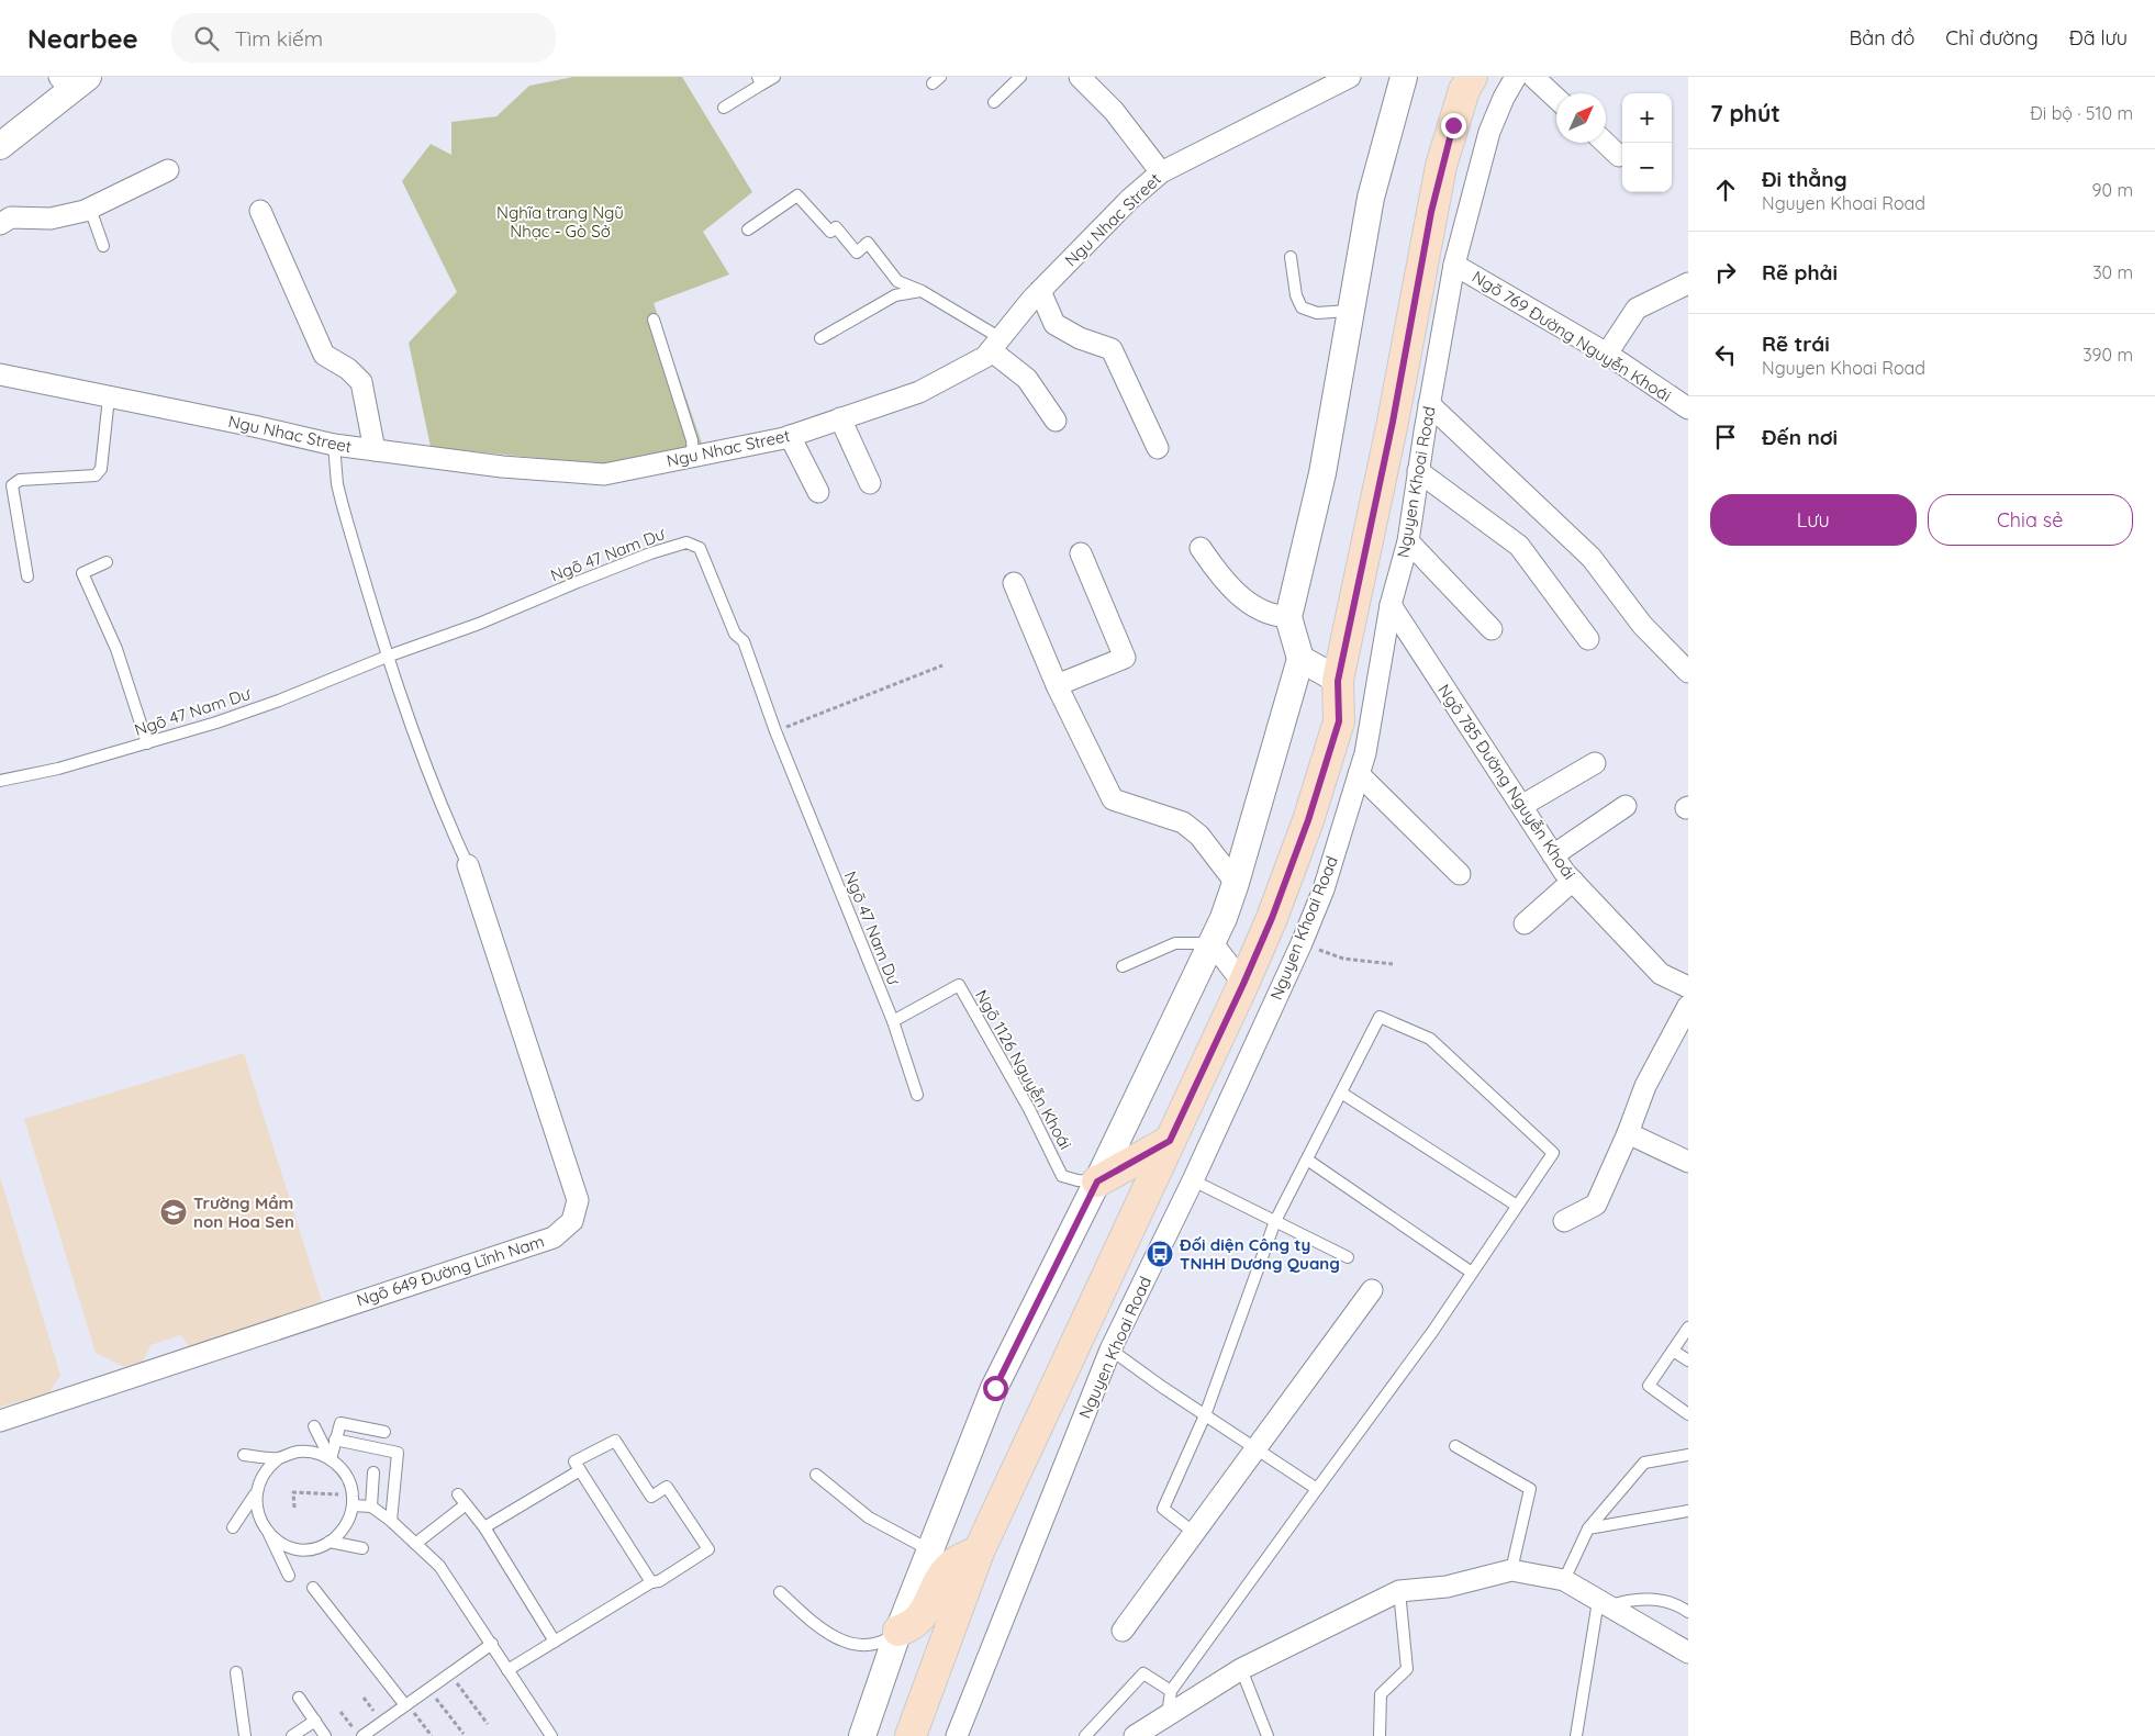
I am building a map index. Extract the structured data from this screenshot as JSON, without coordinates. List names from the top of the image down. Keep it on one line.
{"streets":{"main road":["Nguyen Khoai Road"],"street":["Ngu Nhac Street","Ngõ 769 Đường Nguyễn Khoái","Ngõ 785 Đường Nguyễn Khoái","Ngõ 649 Đường Lĩnh Nam"],"lane":["Ngõ 47 Nam Dư","Ngõ 1126 Nguyễn Khoái"]},"crossings":[["Ngõ 769 Đường Nguyễn Khoái","Nguyen Khoai Road"],["Nguyen Khoai Road","Ngõ 785 Đường Nguyễn Khoái"],["Ngõ 47 Nam Dư","Ngõ 1126 Nguyễn Khoái"]],"parks":["Nghĩa trang Ngũ Nhạc - Gò Sở"],"places":{"school or university":["Trường Mầm non Hoa Sen"],"bus stop":["Đối diện Công ty TNHH Dương Quang"]},"north":"top right","page":{"header":"Nearbee","search":"Tìm kiếm","nav":["Bản đồ","Chỉ đường","Đã lưu"],"heading":["7 phút","Đi bộ · 510 m"],"map_buttons":["+","−"],"list":[["Đi thẳng","Nguyen Khoai Road","90 m"],["Rẽ phải","30 m"],["Rẽ trái","Nguyen Khoai Road","390 m"],"Đến nơi"],"buttons":["Lưu","Chia sẻ"]}}
